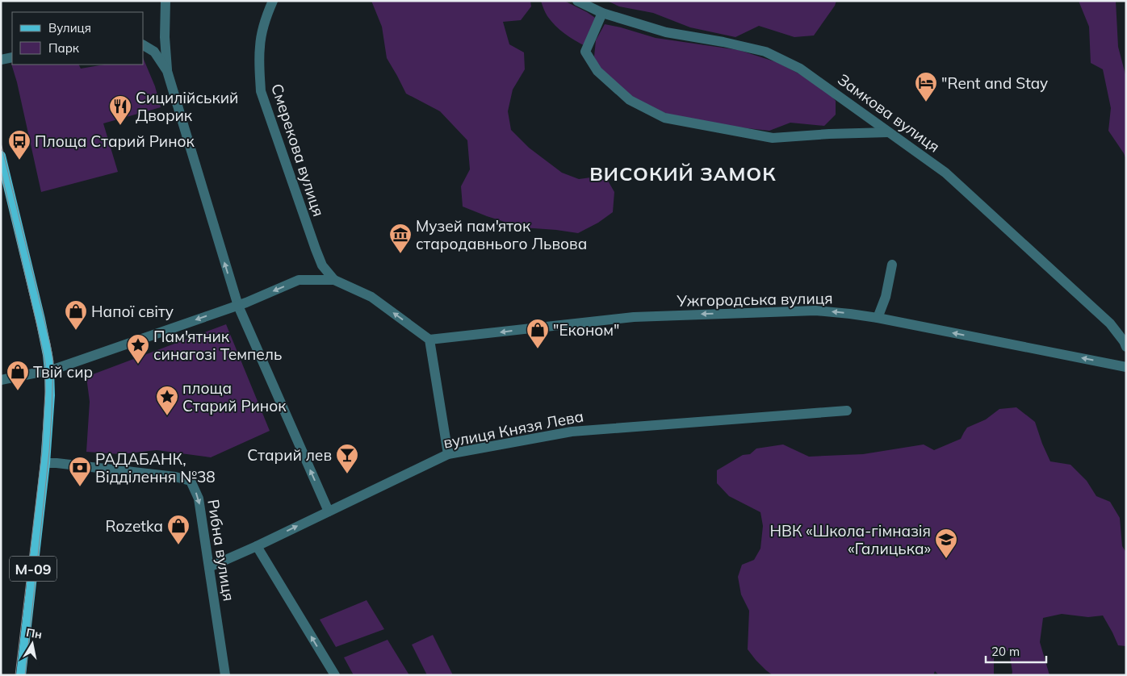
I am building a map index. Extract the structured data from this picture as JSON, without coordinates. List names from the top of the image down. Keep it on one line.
{"streets":{"main road":["М-09"],"street":["Замкова вулиця","Смерекова вулиця","Ужгородська вулиця","вулиця Князя Лева","Рибна вулиця"]},"crossings":[["вулиця Князя Лева","Рибна вулиця"],["Рибна вулиця","М-09"]],"one_way":["Ужгородська вулиця","Рибна вулиця"],"districts":["ВИСОКИЙ ЗАМОК"],"places":{"hotel":["\"Rent and Stay"],"restaurant":["Сицилійський Дворик"],"bus stop":["Площа Старий Ринок"],"museum":["Музей пам'яток стародавнього Львова"],"shop":["Напої світу","\"Економ\"","Твій сир","Rozetka"],"place":["Пам'ятник синагозі Темпель","площа Старий Ринок"],"bar":["Старий лев"],"bank":["РАДАБАНК, Відділення №38"],"school or university":["НВК «Школа-гімназія «Галицька»"]},"legend":["Вулиця","Парк"],"scale_bar":"20 m","north":"top"}
